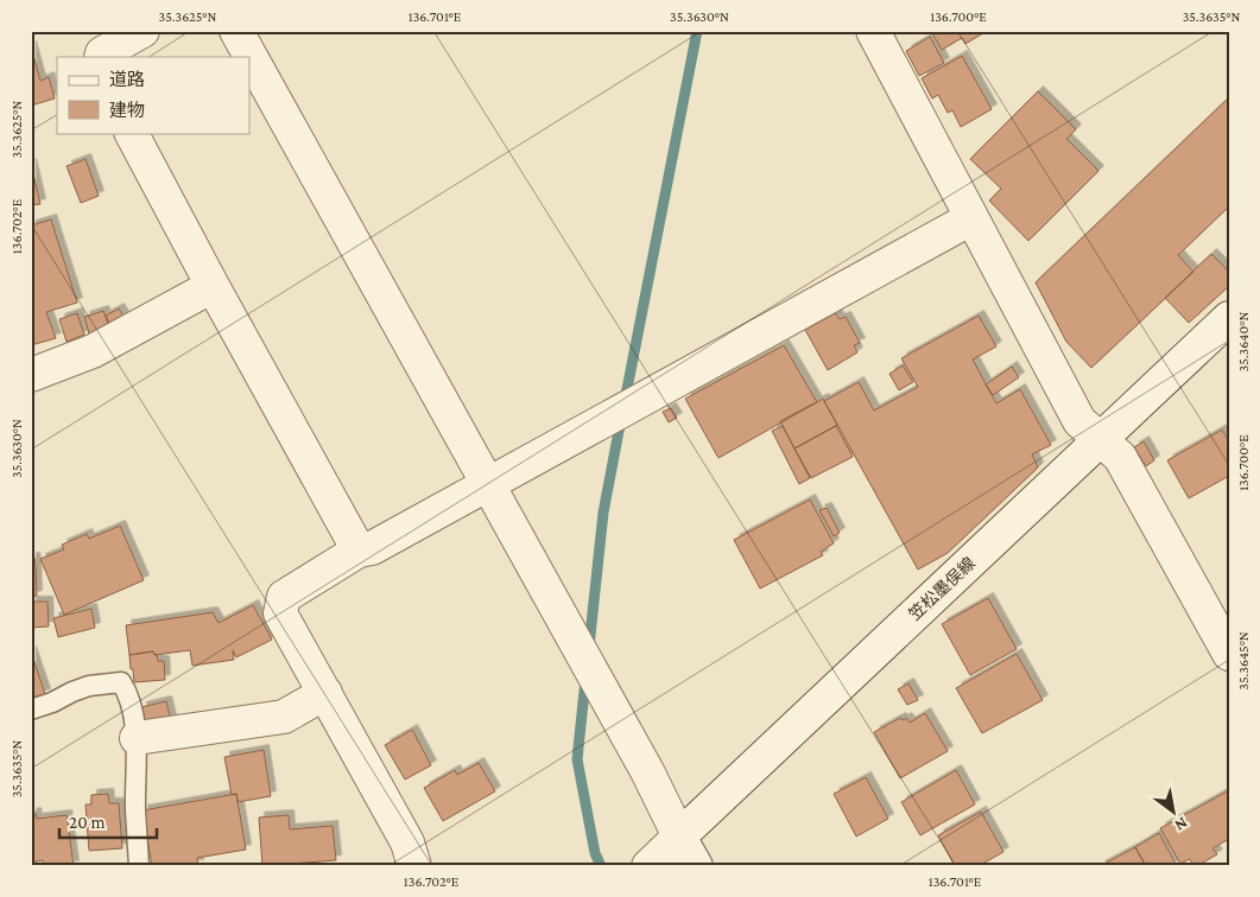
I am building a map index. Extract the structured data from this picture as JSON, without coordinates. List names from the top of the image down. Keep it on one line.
{"streets":{"street":["笠松墨俣線"]},"legend":["道路","建物"],"scale_bar":"20 m","north":"bottom right","coordinates":["35.3625°N","136.701°E","35.3630°N","136.700°E","35.3635°N","136.702°E","35.3640°N","35.3645°N"]}
